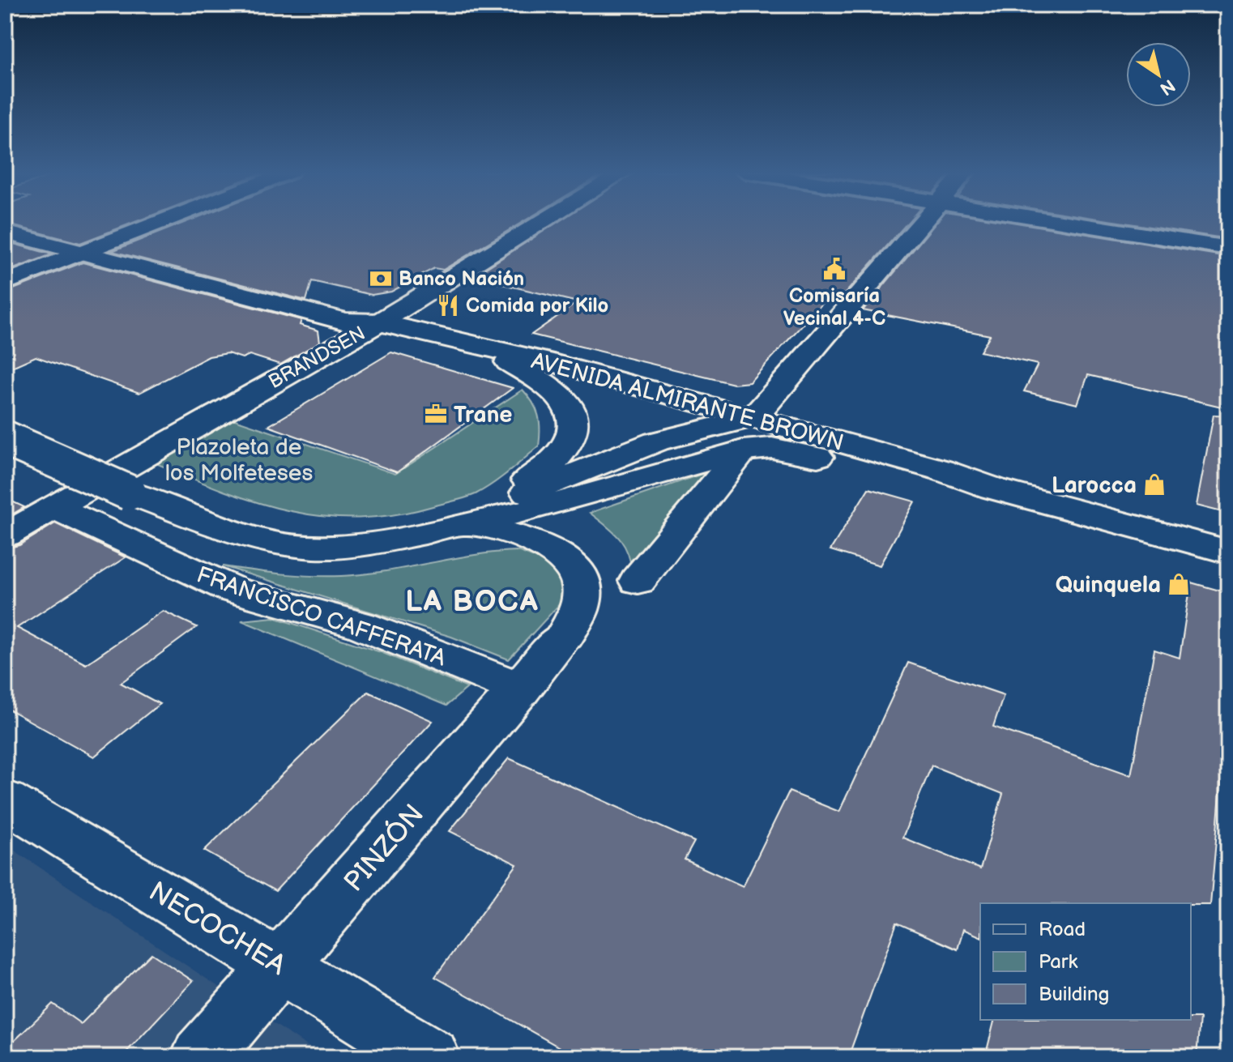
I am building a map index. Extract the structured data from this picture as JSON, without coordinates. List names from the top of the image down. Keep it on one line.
{"streets":{"street":["BRANDSEN","AVENIDA ALMIRANTE BROWN","FRANCISCO CAFFERATA","PINZÓN","NECOCHEA"]},"crossings":[["BRANDSEN","AVENIDA ALMIRANTE BROWN"],["BRANDSEN","FRANCISCO CAFFERATA"],["AVENIDA ALMIRANTE BROWN","PINZÓN"],["FRANCISCO CAFFERATA","PINZÓN"],["PINZÓN","NECOCHEA"]],"districts":["LA BOCA"],"parks":["Plazoleta de los Molfeteses"],"places":{"public building":["Comisaría Vecinal 4-C"],"bank":["Banco Nación"],"restaurant":["Comida por Kilo"],"office":["Trane"],"shop":["Larocca","Quinquela"]},"legend":["Road","Park","Building"],"north":"bottom right"}
